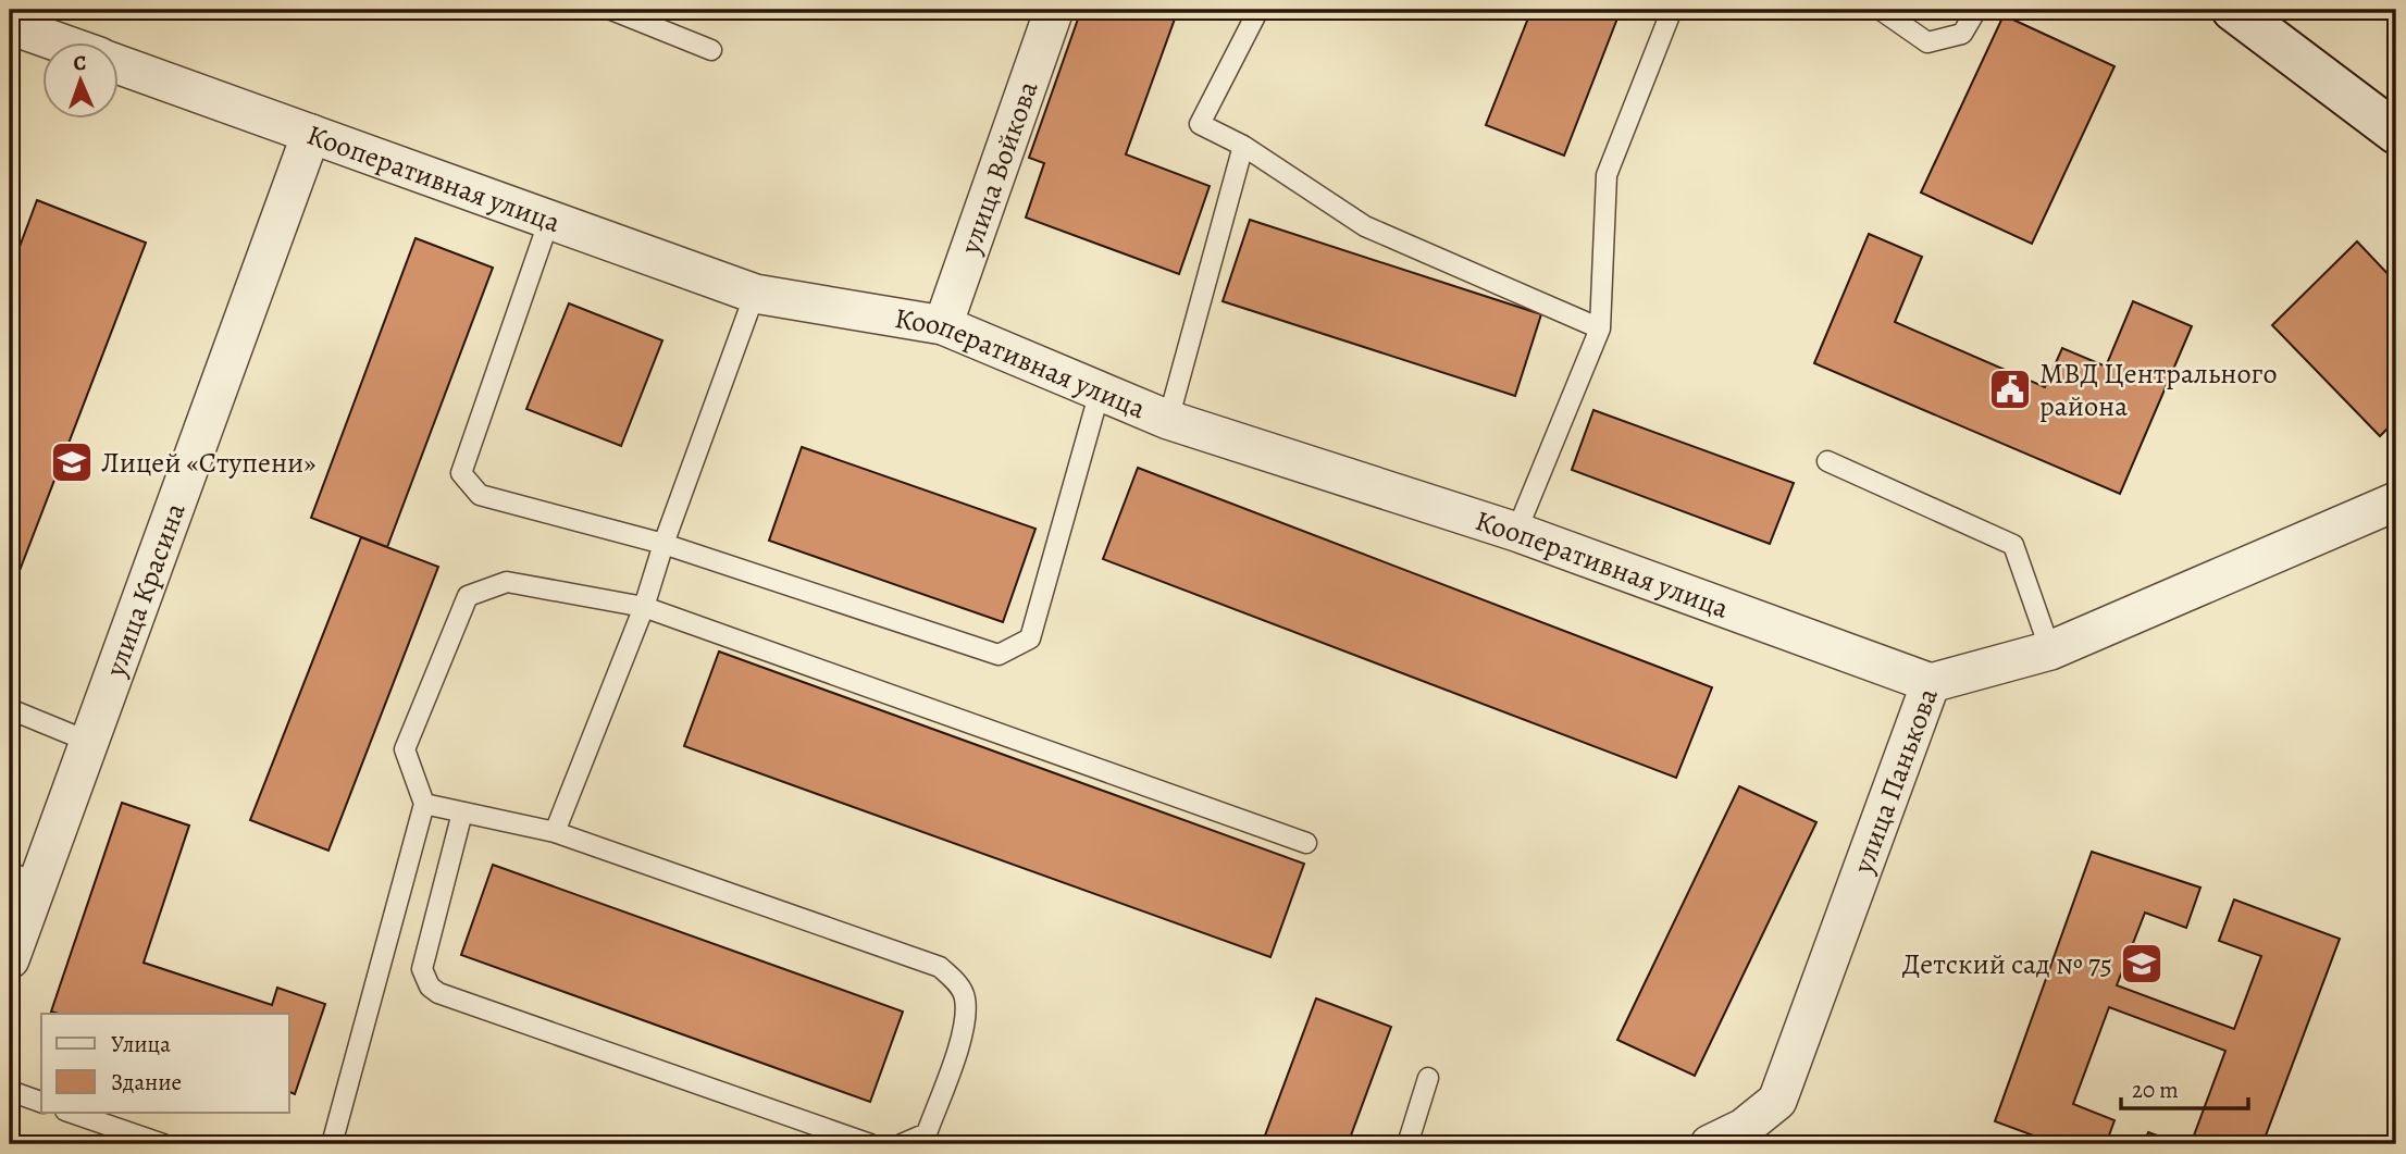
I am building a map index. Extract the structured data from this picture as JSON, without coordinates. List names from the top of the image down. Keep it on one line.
{"streets":{"street":["улица Войкова","Кооперативная улица","улица Красина","улица Панькова"]},"crossings":[["улица Войкова","Кооперативная улица"],["Кооперативная улица","улица Красина"],["Кооперативная улица","улица Панькова"]],"places":{"public building":["МВД Центрального района"],"school or university":["Лицей «Ступени»","Детский сад № 75"]},"legend":["Улица","Здание"],"scale_bar":"20 m","north":"top"}
